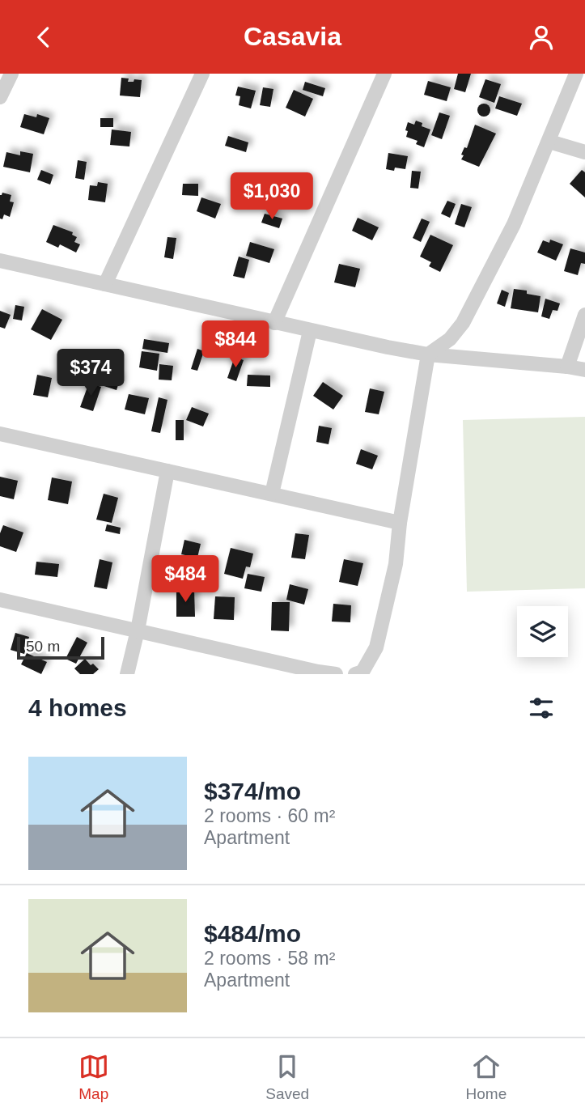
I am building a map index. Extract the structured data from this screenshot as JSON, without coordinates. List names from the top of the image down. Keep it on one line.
{"scale_bar":"50 m","page":{"header":"Casavia","price":["$1,030","$844","$374","$484"],"scale":"50 m","heading":"4 homes","list":[{"name":"$374/mo","note":"2 rooms · 60 m² · Apartment"},{"name":"$484/mo","note":"2 rooms · 58 m² · Apartment"}],"tabs":["Map","Saved","Home"]}}
